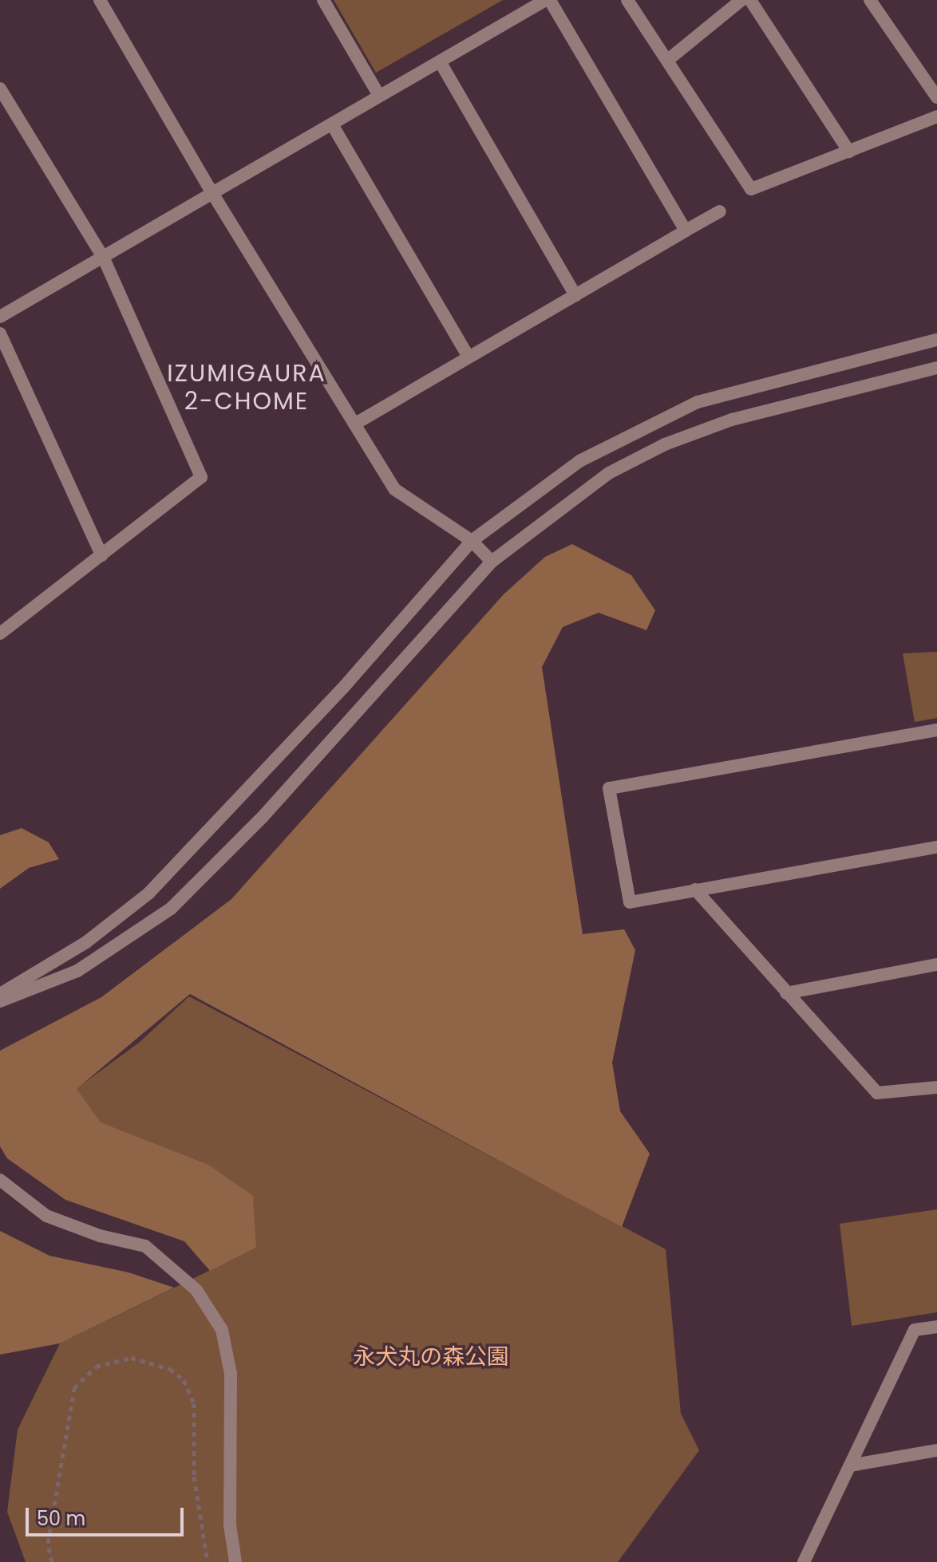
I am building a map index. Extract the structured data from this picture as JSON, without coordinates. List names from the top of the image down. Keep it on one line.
{"districts":["IZUMIGAURA 2-CHOME"],"parks":["永犬丸の森公園"],"scale_bar":"50 m"}
